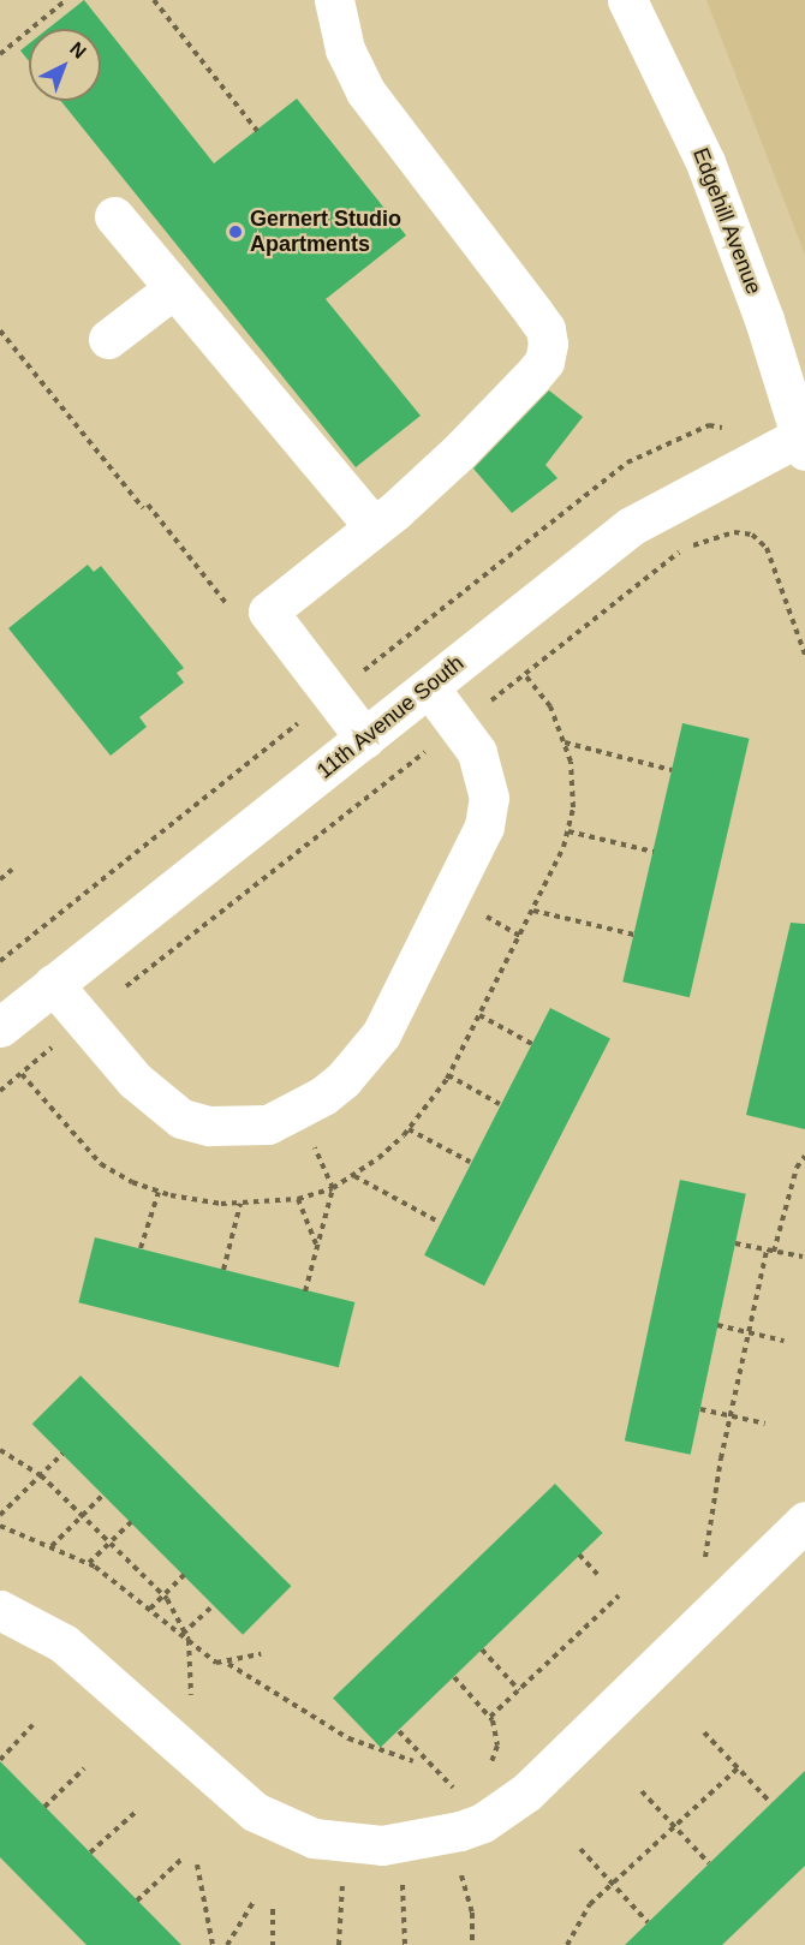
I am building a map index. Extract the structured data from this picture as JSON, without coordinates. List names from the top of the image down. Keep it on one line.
{"streets":{"street":["Edgehill Avenue","11th Avenue South"]},"crossings":[["Edgehill Avenue","11th Avenue South"]],"places":["Gernert Studio Apartments"],"north":"top right"}
